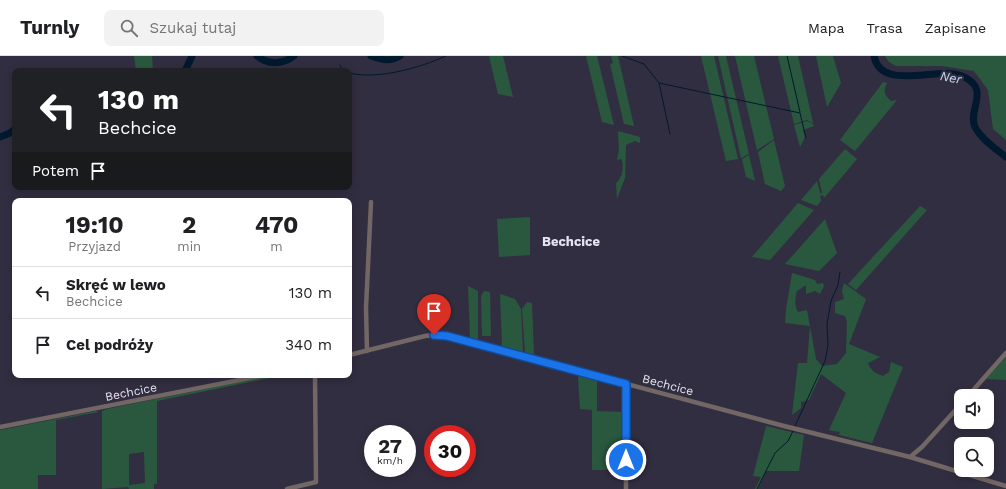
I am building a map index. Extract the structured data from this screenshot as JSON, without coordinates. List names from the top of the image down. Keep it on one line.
{"streets":{"street":["Bechcice"]},"districts":["Bechcice"],"water":["Ner"],"page":{"header":"Turnly","search":"Szukaj tutaj","nav":["Mapa","Trasa","Zapisane"],"turn":["130 m","Bechcice"],"then":"Potem","eta":["19:10","Przyjazd","2","min","470","m"],"list":[{"name":"Skręć w lewo","note":"Bechcice","value":"130 m"},{"name":"Cel podróży","value":"340 m"}],"speed":"27 km/h","limit":"30"}}
